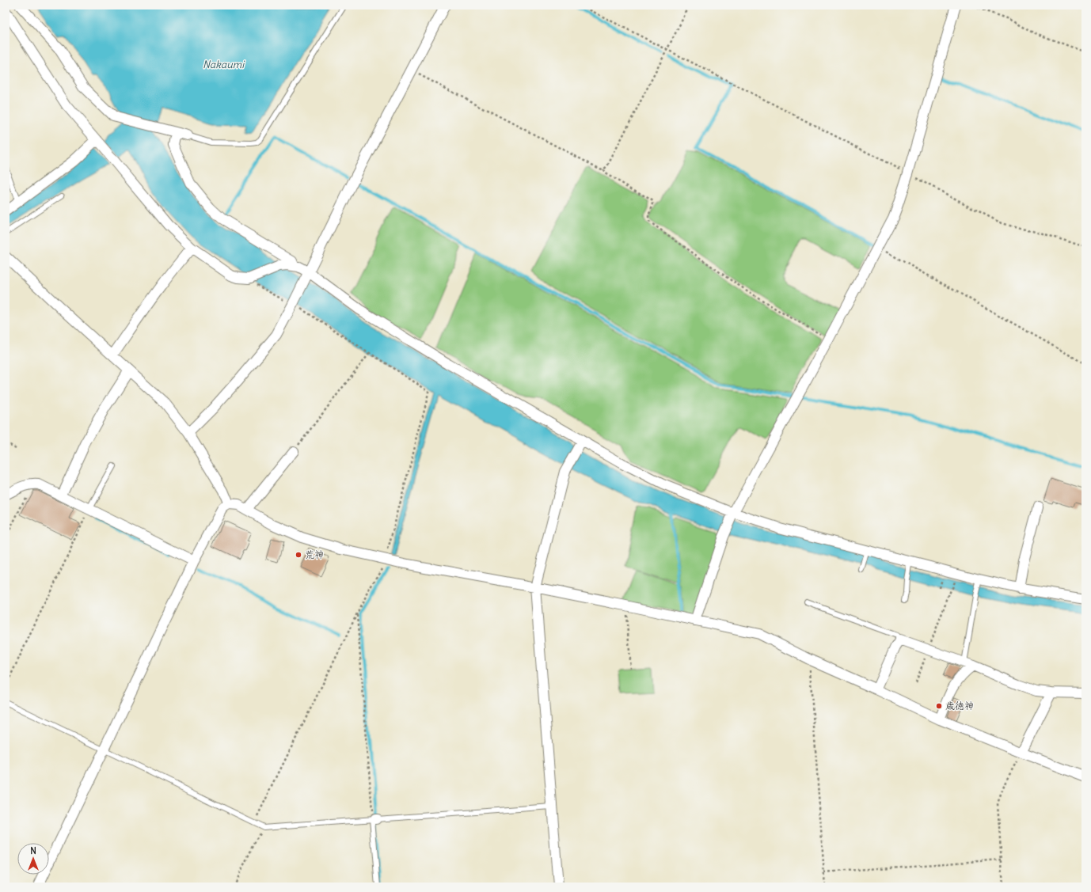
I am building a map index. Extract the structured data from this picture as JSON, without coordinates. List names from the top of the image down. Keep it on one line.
{"water":["Nakaumi"],"places":["荒神","歳徳神"],"north":"top"}
